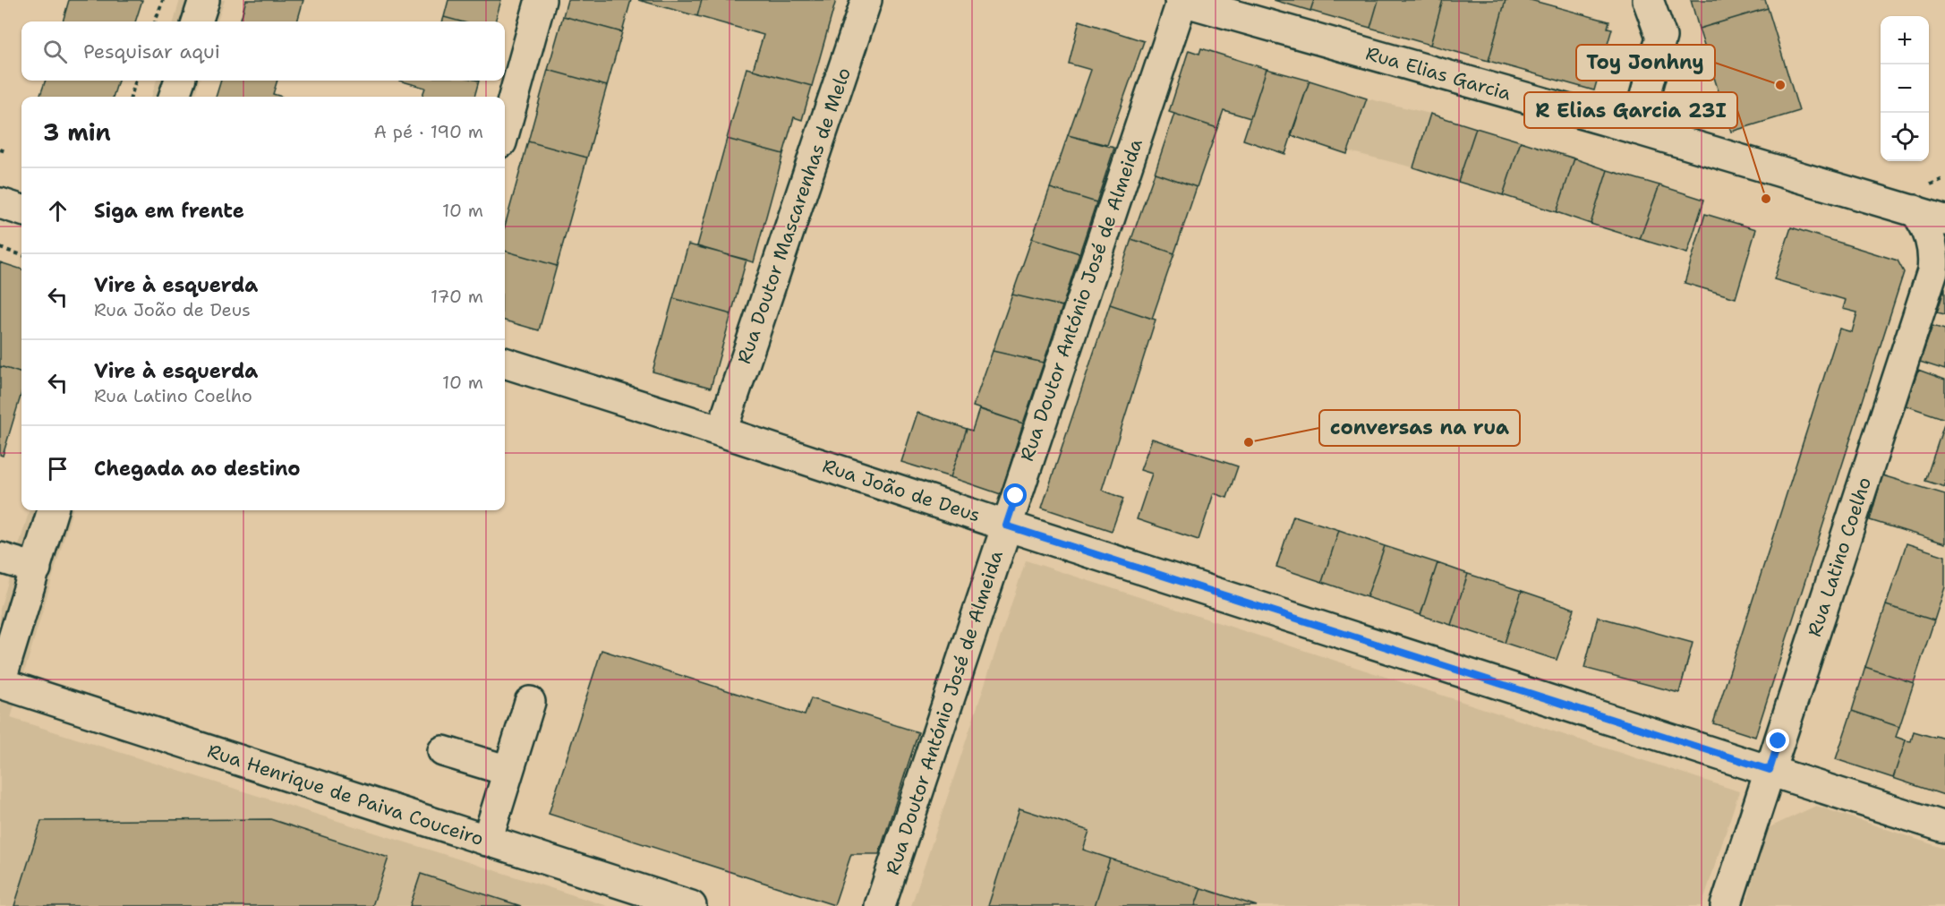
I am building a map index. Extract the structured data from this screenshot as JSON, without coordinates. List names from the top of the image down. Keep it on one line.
{"streets":{"street":["Rua Elias Garcia","Rua Doutor Mascarenhas de Melo","Rua Doutor António José de Almeida","Rua João de Deus","Rua Latino Coelho","Rua Henrique de Paiva Couceiro"]},"crossings":[["Rua Elias Garcia","Rua Doutor António José de Almeida"],["Rua Elias Garcia","Rua Latino Coelho"],["Rua Doutor Mascarenhas de Melo","Rua João de Deus"],["Rua Doutor António José de Almeida","Rua João de Deus"],["Rua João de Deus","Rua Latino Coelho"]],"places":["Toy Jonhny","R Elias Garcia 23I","conversas na rua"],"page":{"map_buttons":["+","−"],"search":"Pesquisar aqui","heading":["3 min","A pé · 190 m"],"list":[["Siga em frente","10 m"],["Vire à esquerda","Rua João de Deus","170 m"],["Vire à esquerda","Rua Latino Coelho","10 m"],"Chegada ao destino"]}}
